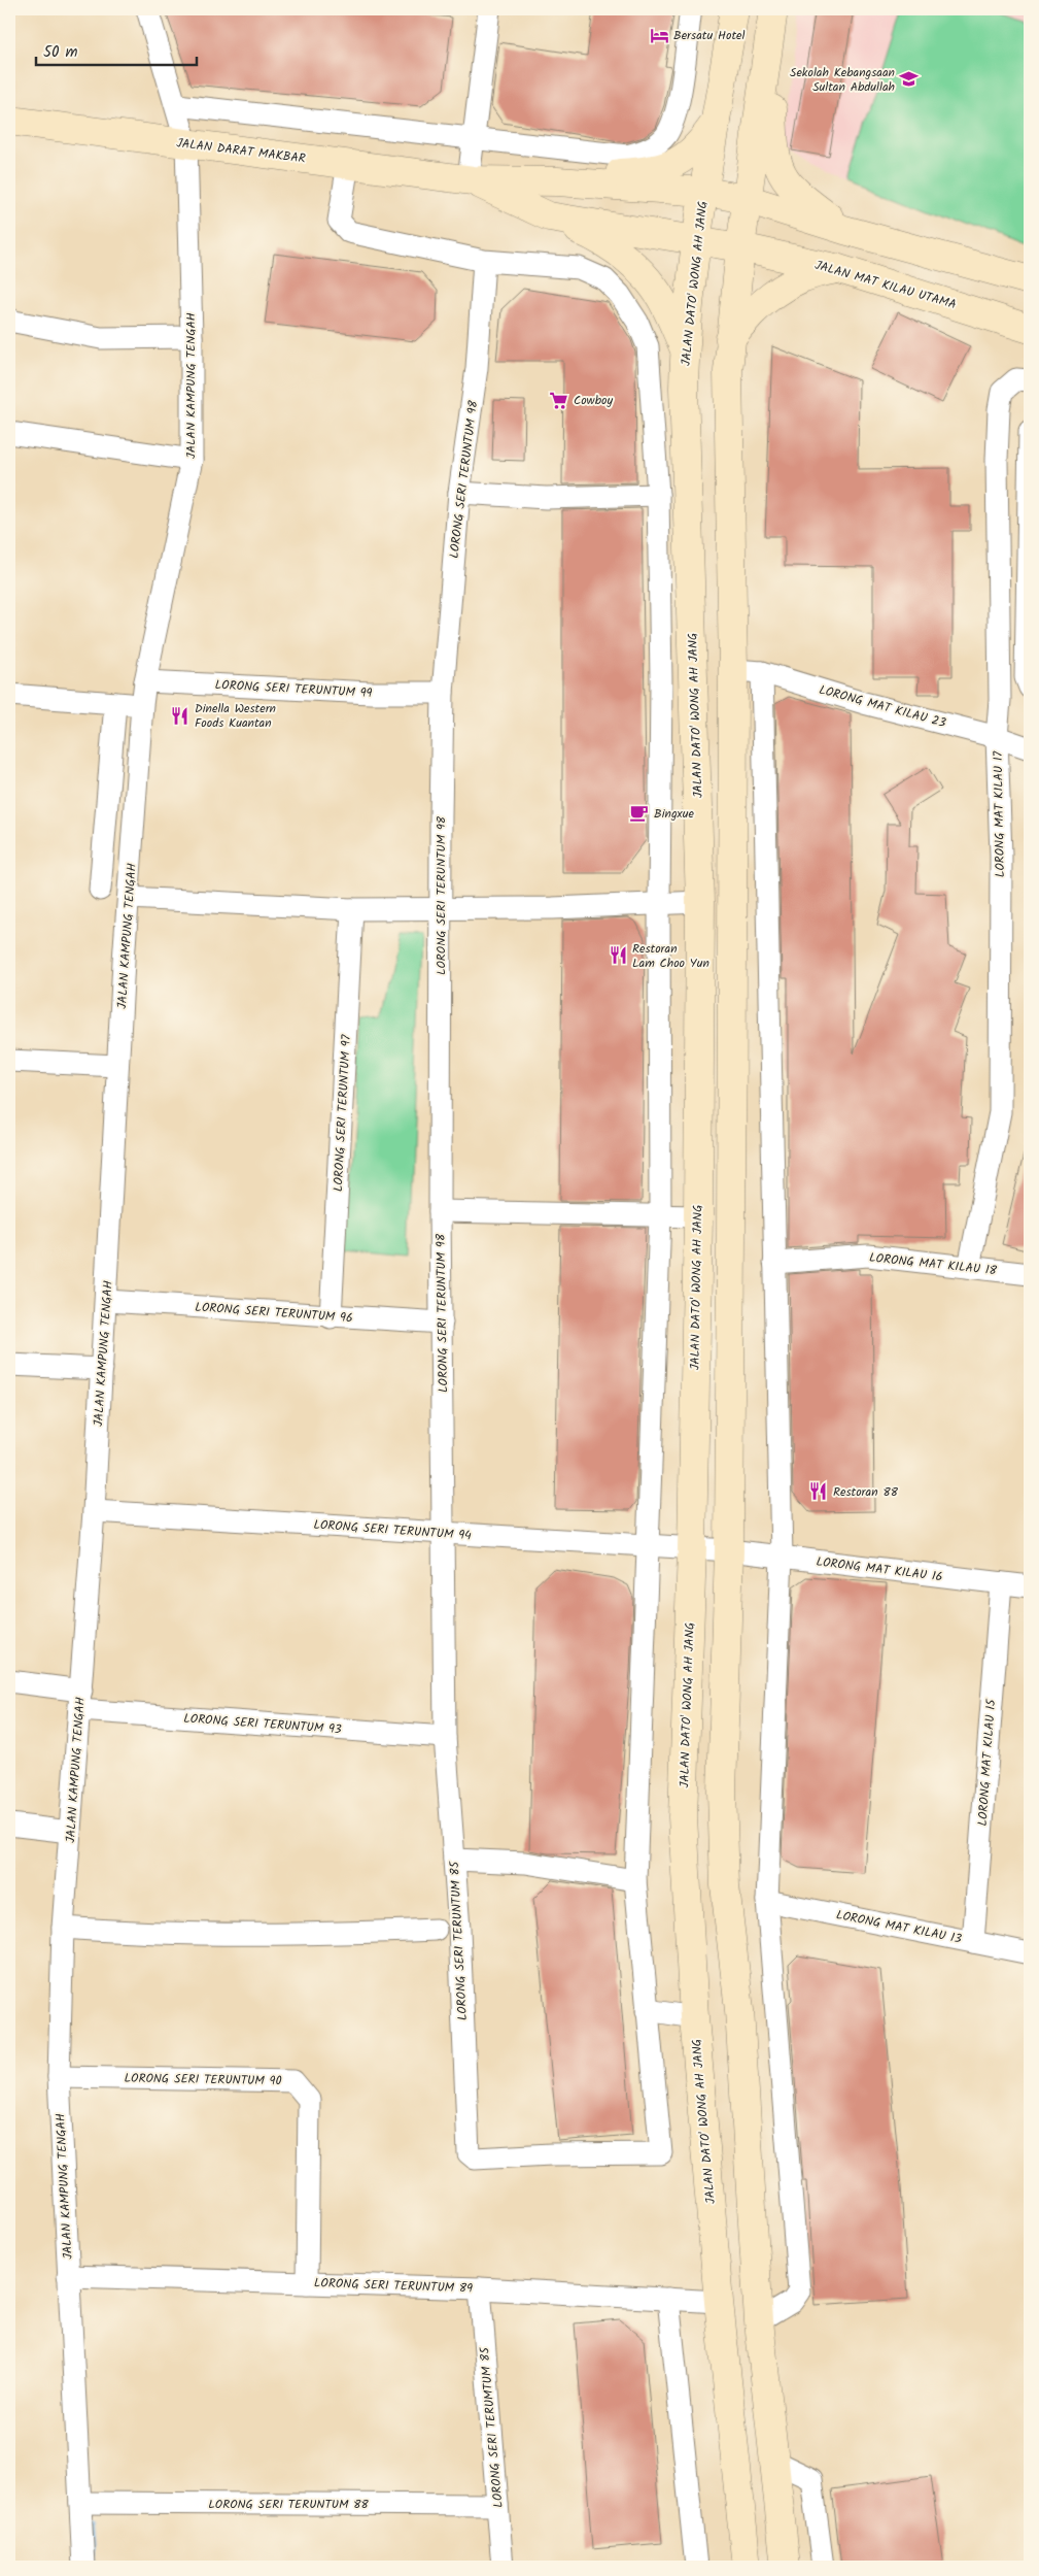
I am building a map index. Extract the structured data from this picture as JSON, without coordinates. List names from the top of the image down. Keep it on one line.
{"streets":{"main road":["JALAN DARAT MAKBAR","JALAN DATO' WONG AH JANG","JALAN MAT KILAU UTAMA"],"street":["JALAN KAMPUNG TENGAH","LORONG SERI TERUNTUM 98","LORONG SERI TERUNTUM 99","LORONG MAT KILAU 23","LORONG MAT KILAU 17","LORONG SERI TERUNTUM 97","LORONG MAT KILAU 18","LORONG SERI TERUNTUM 96","LORONG SERI TERUNTUM 94","LORONG MAT KILAU 16","LORONG SERI TERUNTUM 93","LORONG MAT KILAU 15","LORONG MAT KILAU 13","LORONG SERI TERUNTUM 85","LORONG SERI TERUNTUM 90","LORONG SERI TERUNTUM 89","LORONG SERI TERUMTUM 85","LORONG SERI TERUNTUM 88"]},"crossings":[["JALAN DARAT MAKBAR","JALAN DATO' WONG AH JANG"],["JALAN DARAT MAKBAR","JALAN MAT KILAU UTAMA"],["JALAN DARAT MAKBAR","JALAN KAMPUNG TENGAH"],["JALAN DATO' WONG AH JANG","JALAN MAT KILAU UTAMA"],["JALAN DATO' WONG AH JANG","LORONG SERI TERUNTUM 94"],["JALAN DATO' WONG AH JANG","LORONG SERI TERUNTUM 89"],["JALAN KAMPUNG TENGAH","LORONG SERI TERUNTUM 99"],["JALAN KAMPUNG TENGAH","LORONG SERI TERUNTUM 96"],["JALAN KAMPUNG TENGAH","LORONG SERI TERUNTUM 94"],["JALAN KAMPUNG TENGAH","LORONG SERI TERUNTUM 93"],["JALAN KAMPUNG TENGAH","LORONG SERI TERUNTUM 90"],["JALAN KAMPUNG TENGAH","LORONG SERI TERUNTUM 89"],["JALAN KAMPUNG TENGAH","LORONG SERI TERUNTUM 88"],["LORONG SERI TERUNTUM 98","LORONG SERI TERUNTUM 99"],["LORONG SERI TERUNTUM 98","LORONG SERI TERUNTUM 96"],["LORONG SERI TERUNTUM 98","LORONG SERI TERUNTUM 94"],["LORONG SERI TERUNTUM 98","LORONG SERI TERUNTUM 85"],["LORONG MAT KILAU 23","LORONG MAT KILAU 17"],["LORONG MAT KILAU 17","LORONG MAT KILAU 18"],["LORONG SERI TERUNTUM 97","LORONG SERI TERUNTUM 96"],["LORONG SERI TERUNTUM 94","LORONG MAT KILAU 16"],["LORONG SERI TERUNTUM 94","LORONG SERI TERUNTUM 85"],["LORONG MAT KILAU 16","LORONG MAT KILAU 15"],["LORONG SERI TERUNTUM 93","LORONG SERI TERUNTUM 85"],["LORONG MAT KILAU 15","LORONG MAT KILAU 13"],["LORONG SERI TERUNTUM 90","LORONG SERI TERUNTUM 89"],["LORONG SERI TERUNTUM 89","LORONG SERI TERUMTUM 85"],["LORONG SERI TERUMTUM 85","LORONG SERI TERUNTUM 88"]],"places":{"hotel":["Bersatu Hotel"],"school or university":["Sekolah Kebangsaan Sultan Abdullah"],"supermarket":["Cowboy"],"restaurant":["Dinella Western Foods Kuantan","Restoran Lam Choo Yun","Restoran 88"],"cafe":["Bingxue"]},"scale_bar":"50 m"}
